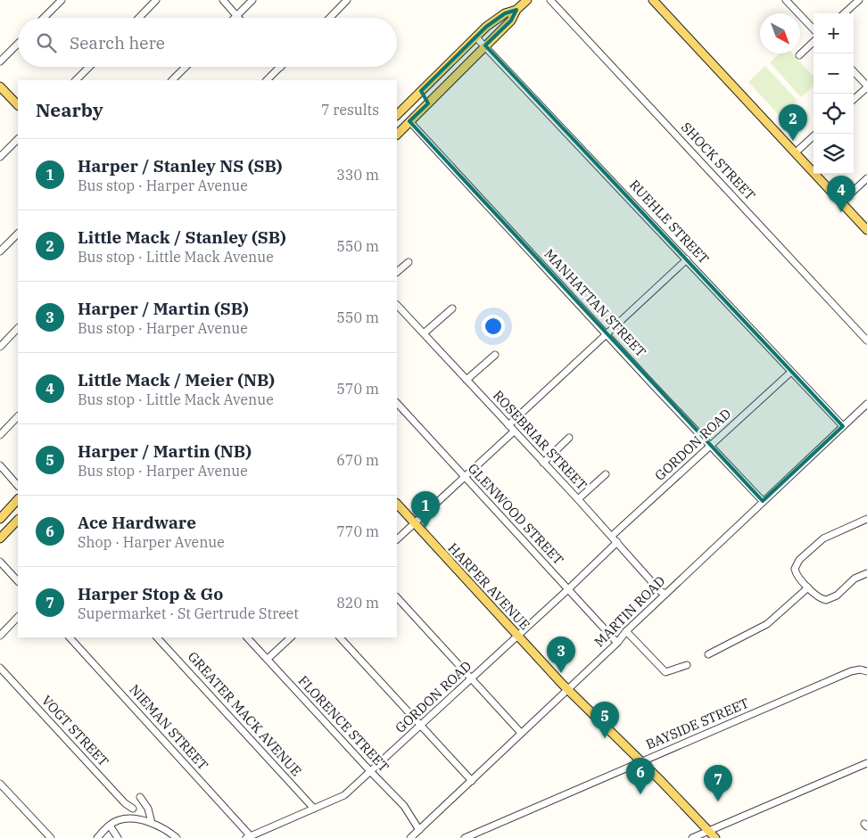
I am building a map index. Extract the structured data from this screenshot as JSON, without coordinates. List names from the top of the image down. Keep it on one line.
{"streets":{"main road":["HARPER AVENUE"],"street":["SHOCK STREET","RUEHLE STREET","MANHATTAN STREET","ROSEBRIAR STREET","GORDON ROAD","GLENWOOD STREET","MARTIN ROAD","GREATER MACK AVENUE","FLORENCE STREET","BAYSIDE STREET","NIEMAN STREET","VOGT STREET"]},"crossings":[["RUEHLE STREET","GORDON ROAD"],["RUEHLE STREET","MARTIN ROAD"],["MANHATTAN STREET","GORDON ROAD"],["MANHATTAN STREET","MARTIN ROAD"],["ROSEBRIAR STREET","GORDON ROAD"],["ROSEBRIAR STREET","MARTIN ROAD"],["GORDON ROAD","GLENWOOD STREET"],["GORDON ROAD","HARPER AVENUE"],["GORDON ROAD","GREATER MACK AVENUE"],["GORDON ROAD","FLORENCE STREET"],["GORDON ROAD","NIEMAN STREET"],["GLENWOOD STREET","MARTIN ROAD"],["HARPER AVENUE","MARTIN ROAD"],["HARPER AVENUE","BAYSIDE STREET"],["MARTIN ROAD","FLORENCE STREET"]],"north":"bottom right","page":{"map_buttons":["+","−"],"search":"Search here","heading":["Nearby","7 results"],"pins":["2","4","1","3","5","6","7"],"list":[{"mark":"1","name":"Harper / Stanley NS (SB)","note":"Bus stop · Harper Avenue","value":"330 m"},{"mark":"2","name":"Little Mack / Stanley (SB)","note":"Bus stop · Little Mack Avenue","value":"550 m"},{"mark":"3","name":"Harper / Martin (SB)","note":"Bus stop · Harper Avenue","value":"550 m"},{"mark":"4","name":"Little Mack / Meier (NB)","note":"Bus stop · Little Mack Avenue","value":"570 m"},{"mark":"5","name":"Harper / Martin (NB)","note":"Bus stop · Harper Avenue","value":"670 m"},{"mark":"6","name":"Ace Hardware","note":"Shop · Harper Avenue","value":"770 m"},{"mark":"7","name":"Harper Stop & Go","note":"Supermarket · St Gertrude Street","value":"820 m"}]}}
